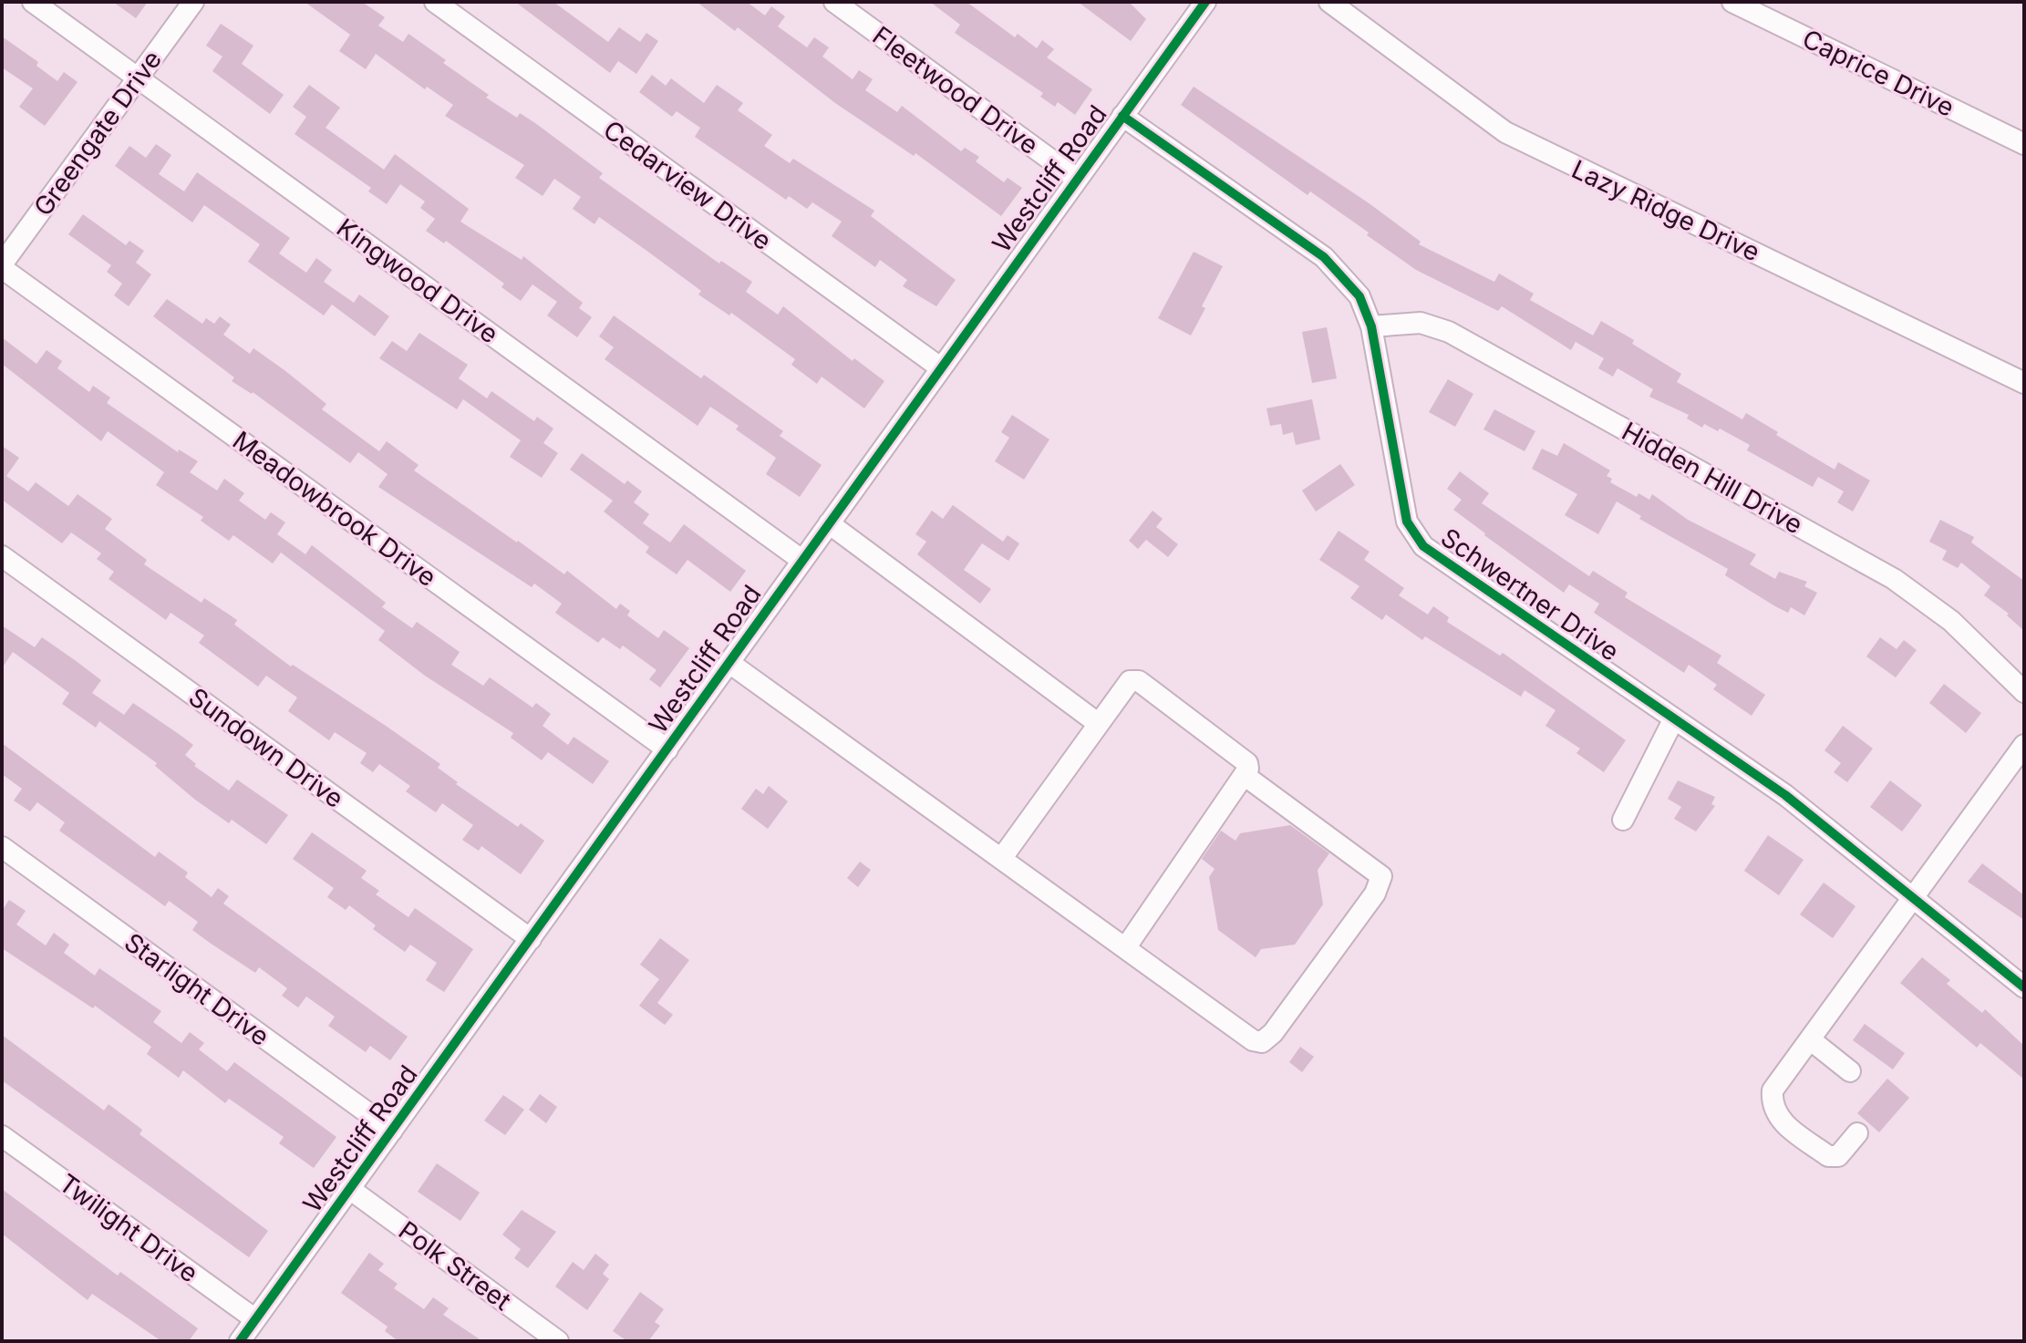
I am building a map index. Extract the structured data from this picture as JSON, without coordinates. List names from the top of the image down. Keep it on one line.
{"streets":{"street":["Caprice Drive","Fleetwood Drive","Greengate Drive","Westcliff Road","Cedarview Drive","Lazy Ridge Drive","Kingwood Drive","Hidden Hill Drive","Meadowbrook Drive","Schwertner Drive","Sundown Drive","Starlight Drive","Twilight Drive","Polk Street"]},"crossings":[["Fleetwood Drive","Westcliff Road"],["Greengate Drive","Kingwood Drive"],["Greengate Drive","Meadowbrook Drive"],["Westcliff Road","Cedarview Drive"],["Westcliff Road","Kingwood Drive"],["Westcliff Road","Meadowbrook Drive"],["Westcliff Road","Schwertner Drive"],["Westcliff Road","Sundown Drive"],["Westcliff Road","Starlight Drive"],["Westcliff Road","Twilight Drive"],["Westcliff Road","Polk Street"],["Hidden Hill Drive","Schwertner Drive"]]}
